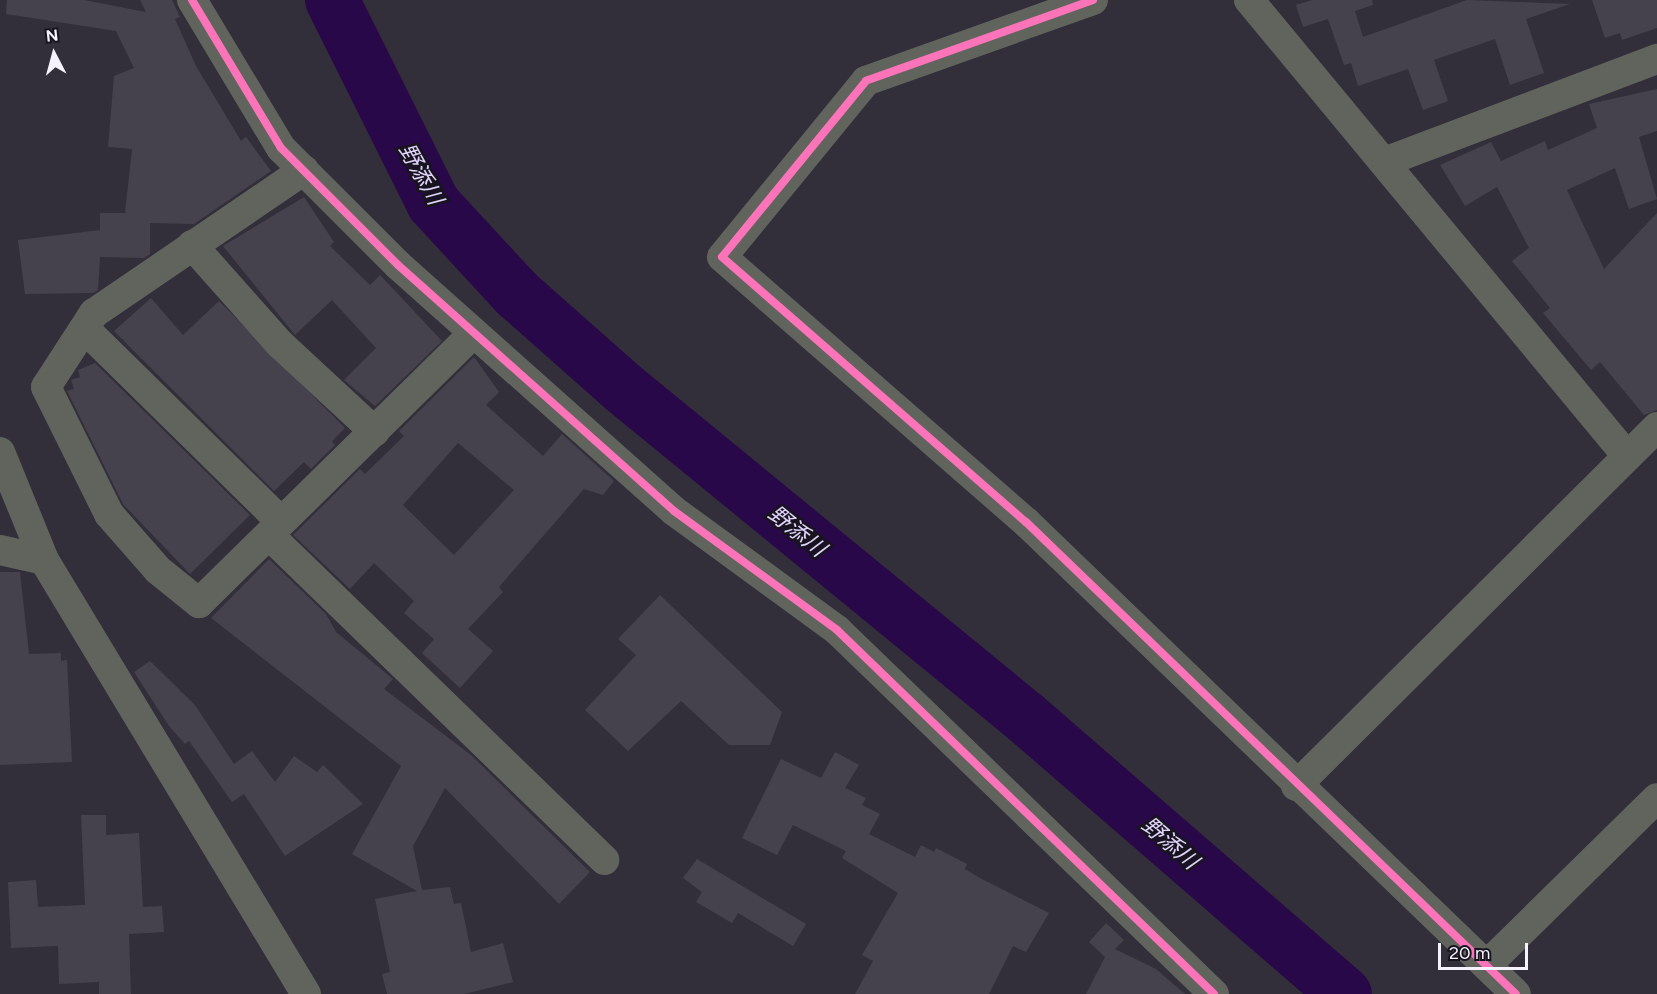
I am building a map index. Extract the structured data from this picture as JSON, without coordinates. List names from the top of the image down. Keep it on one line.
{"water":["野添川"],"scale_bar":"20 m","north":"top"}
